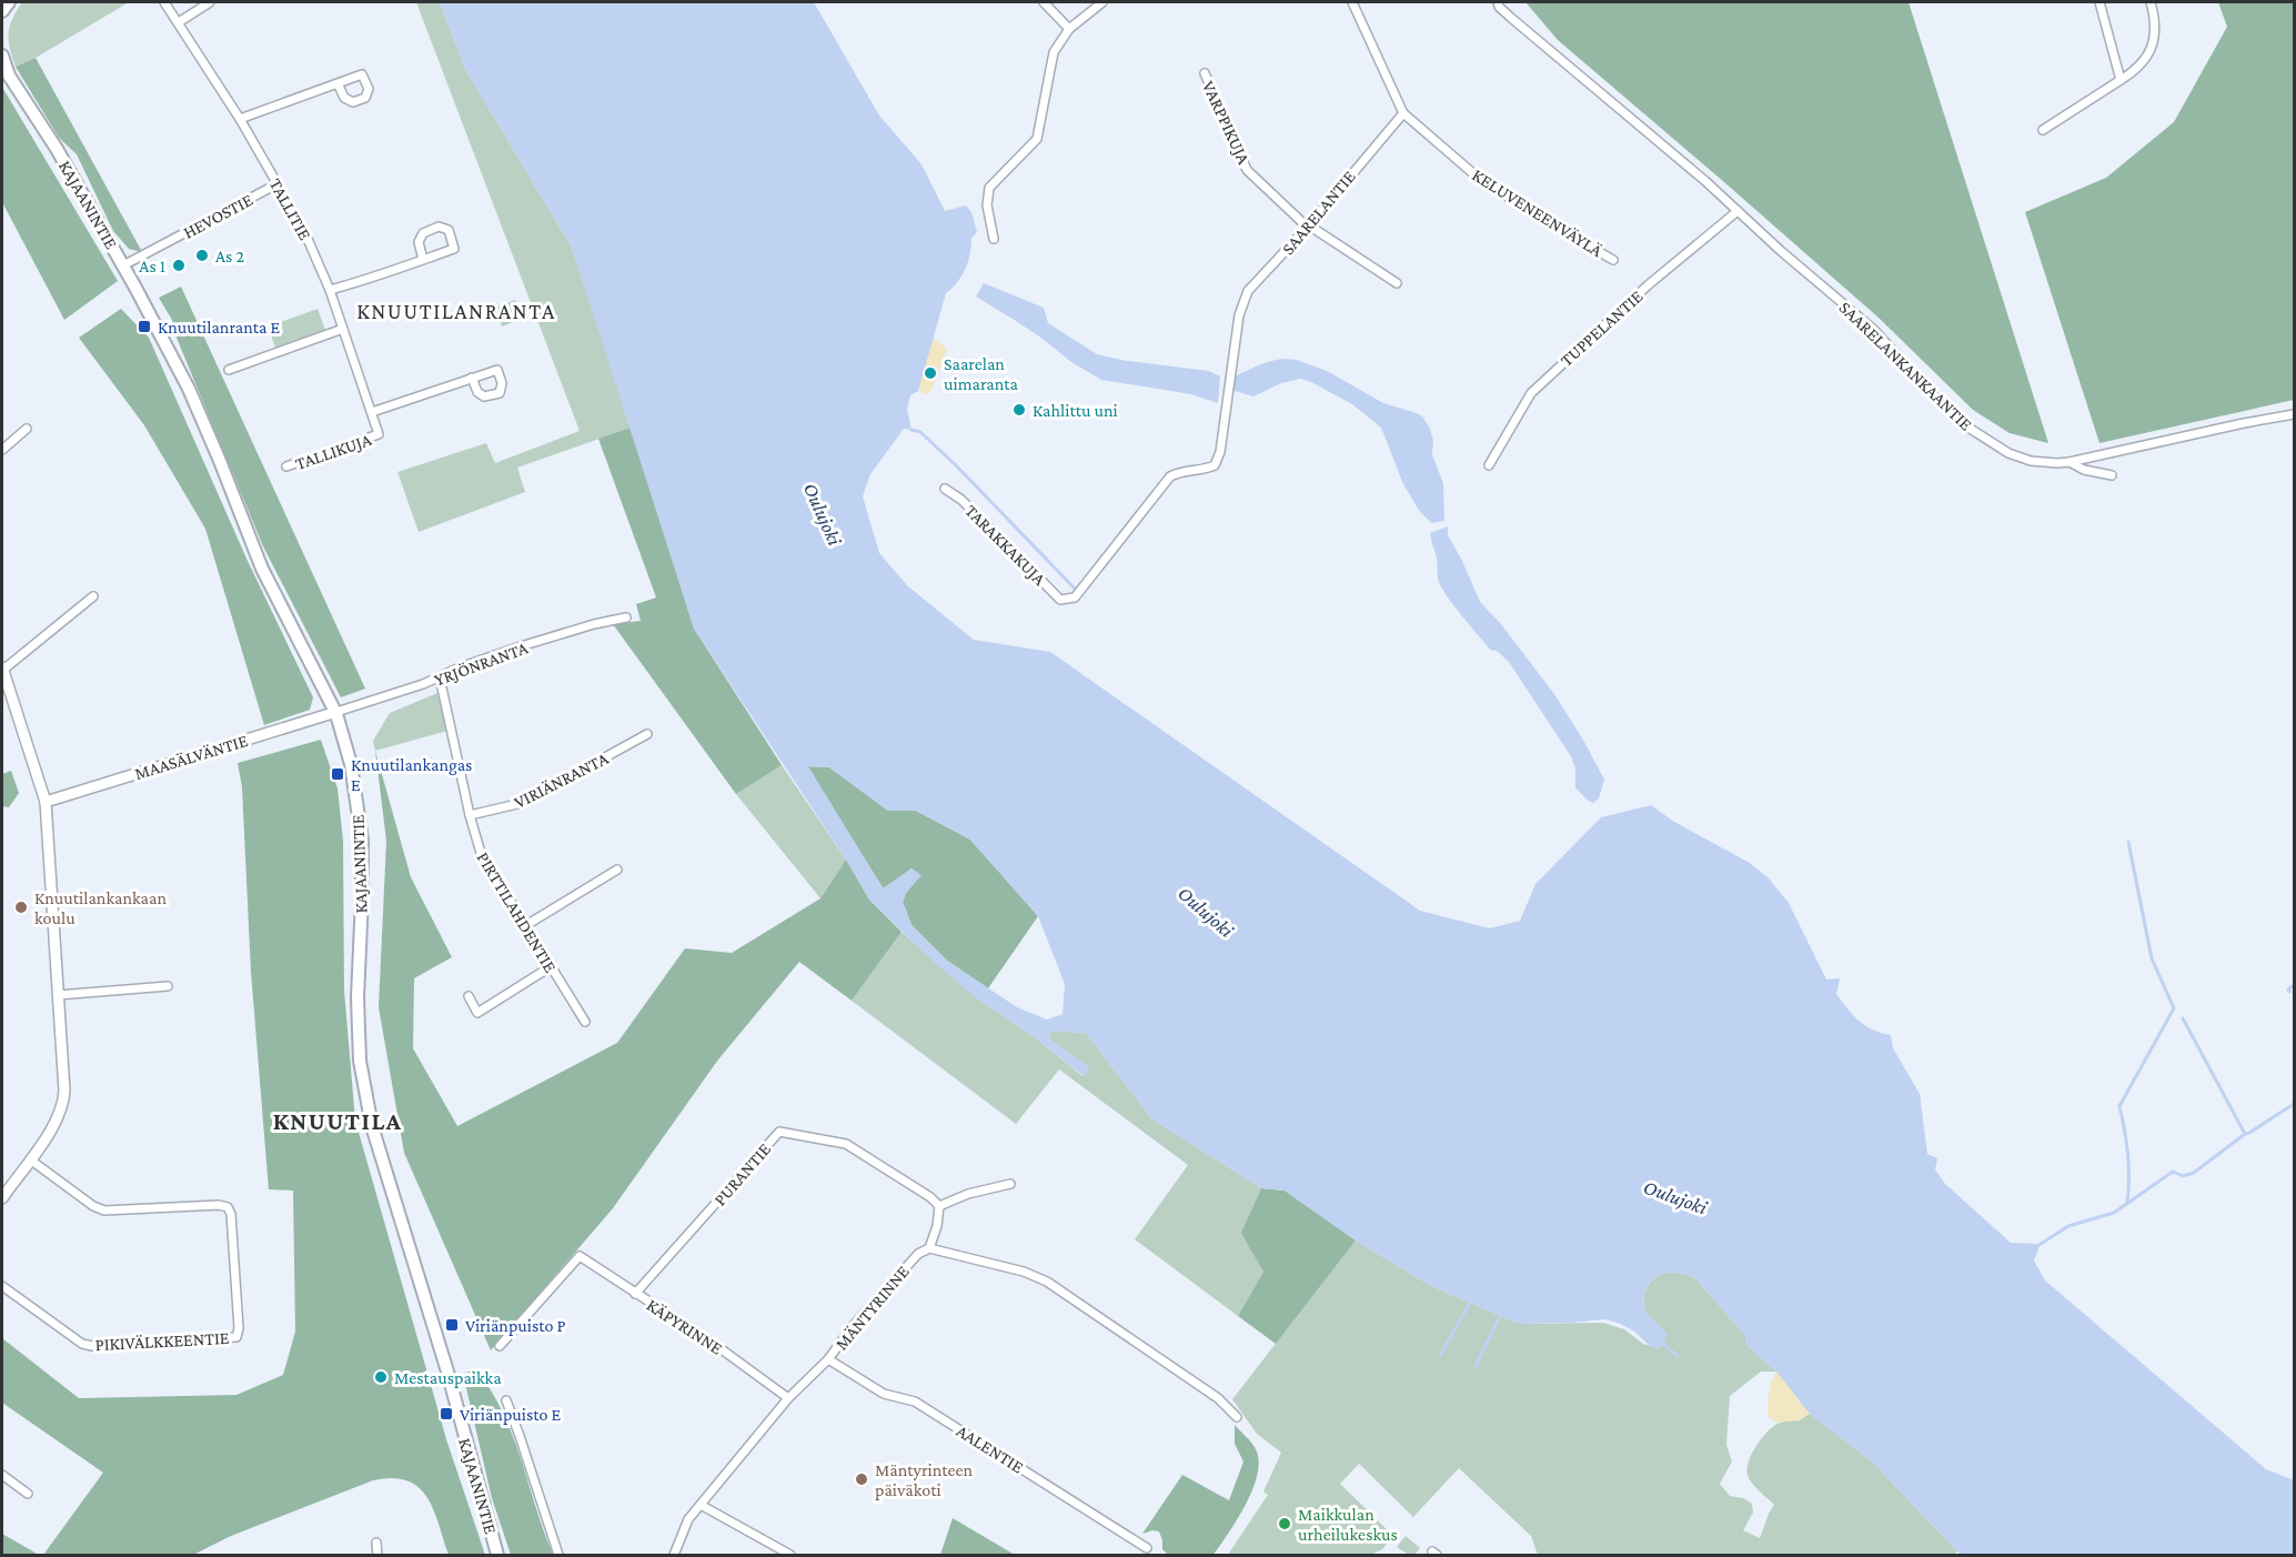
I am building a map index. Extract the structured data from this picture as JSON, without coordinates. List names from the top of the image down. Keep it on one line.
{"streets":{"main road":["KAJAANINTIE"],"street":["VARPPIKUJA","TALLITIE","SAARELANTIE","KELUVENEENVÄYLÄ","HEVOSTIE","TUPPELANTIE","SAARELANKANKAANTIE","TALLIKUJA","TARAKKAKUJA","YRJÖNRANTA","MAASÄLVÄNTIE","VIRIÄNRANTA","PIRTTILAHDENTIE","PURANTIE","MÄNTYRINNE","KÄPYRINNE","PIKIVÄLKKEENTIE","AALENTIE"]},"crossings":[["VARPPIKUJA","SAARELANTIE"],["KAJAANINTIE","HEVOSTIE"],["KAJAANINTIE","YRJÖNRANTA"],["KAJAANINTIE","MAASÄLVÄNTIE"],["TALLITIE","HEVOSTIE"],["TALLITIE","TALLIKUJA"],["SAARELANTIE","KELUVENEENVÄYLÄ"],["SAARELANTIE","TARAKKAKUJA"],["TUPPELANTIE","SAARELANKANKAANTIE"],["YRJÖNRANTA","MAASÄLVÄNTIE"],["YRJÖNRANTA","PIRTTILAHDENTIE"],["VIRIÄNRANTA","PIRTTILAHDENTIE"],["PURANTIE","KÄPYRINNE"],["MÄNTYRINNE","KÄPYRINNE"],["MÄNTYRINNE","AALENTIE"]],"districts":["KNUUTILANRANTA","KNUUTILA"],"water":["Oulujoki"],"places":{"other":["As 2","As 1","Saarelan uimaranta","Kahlittu uni","Knuutilankankaan koulu","Mestauspaikka","Mäntyrinteen päiväkoti","Maikkulan urheilukeskus"],"transit":["Knuutilanranta E","Knuutilankangas E","Viriänpuisto P","Viriänpuisto E"]}}
